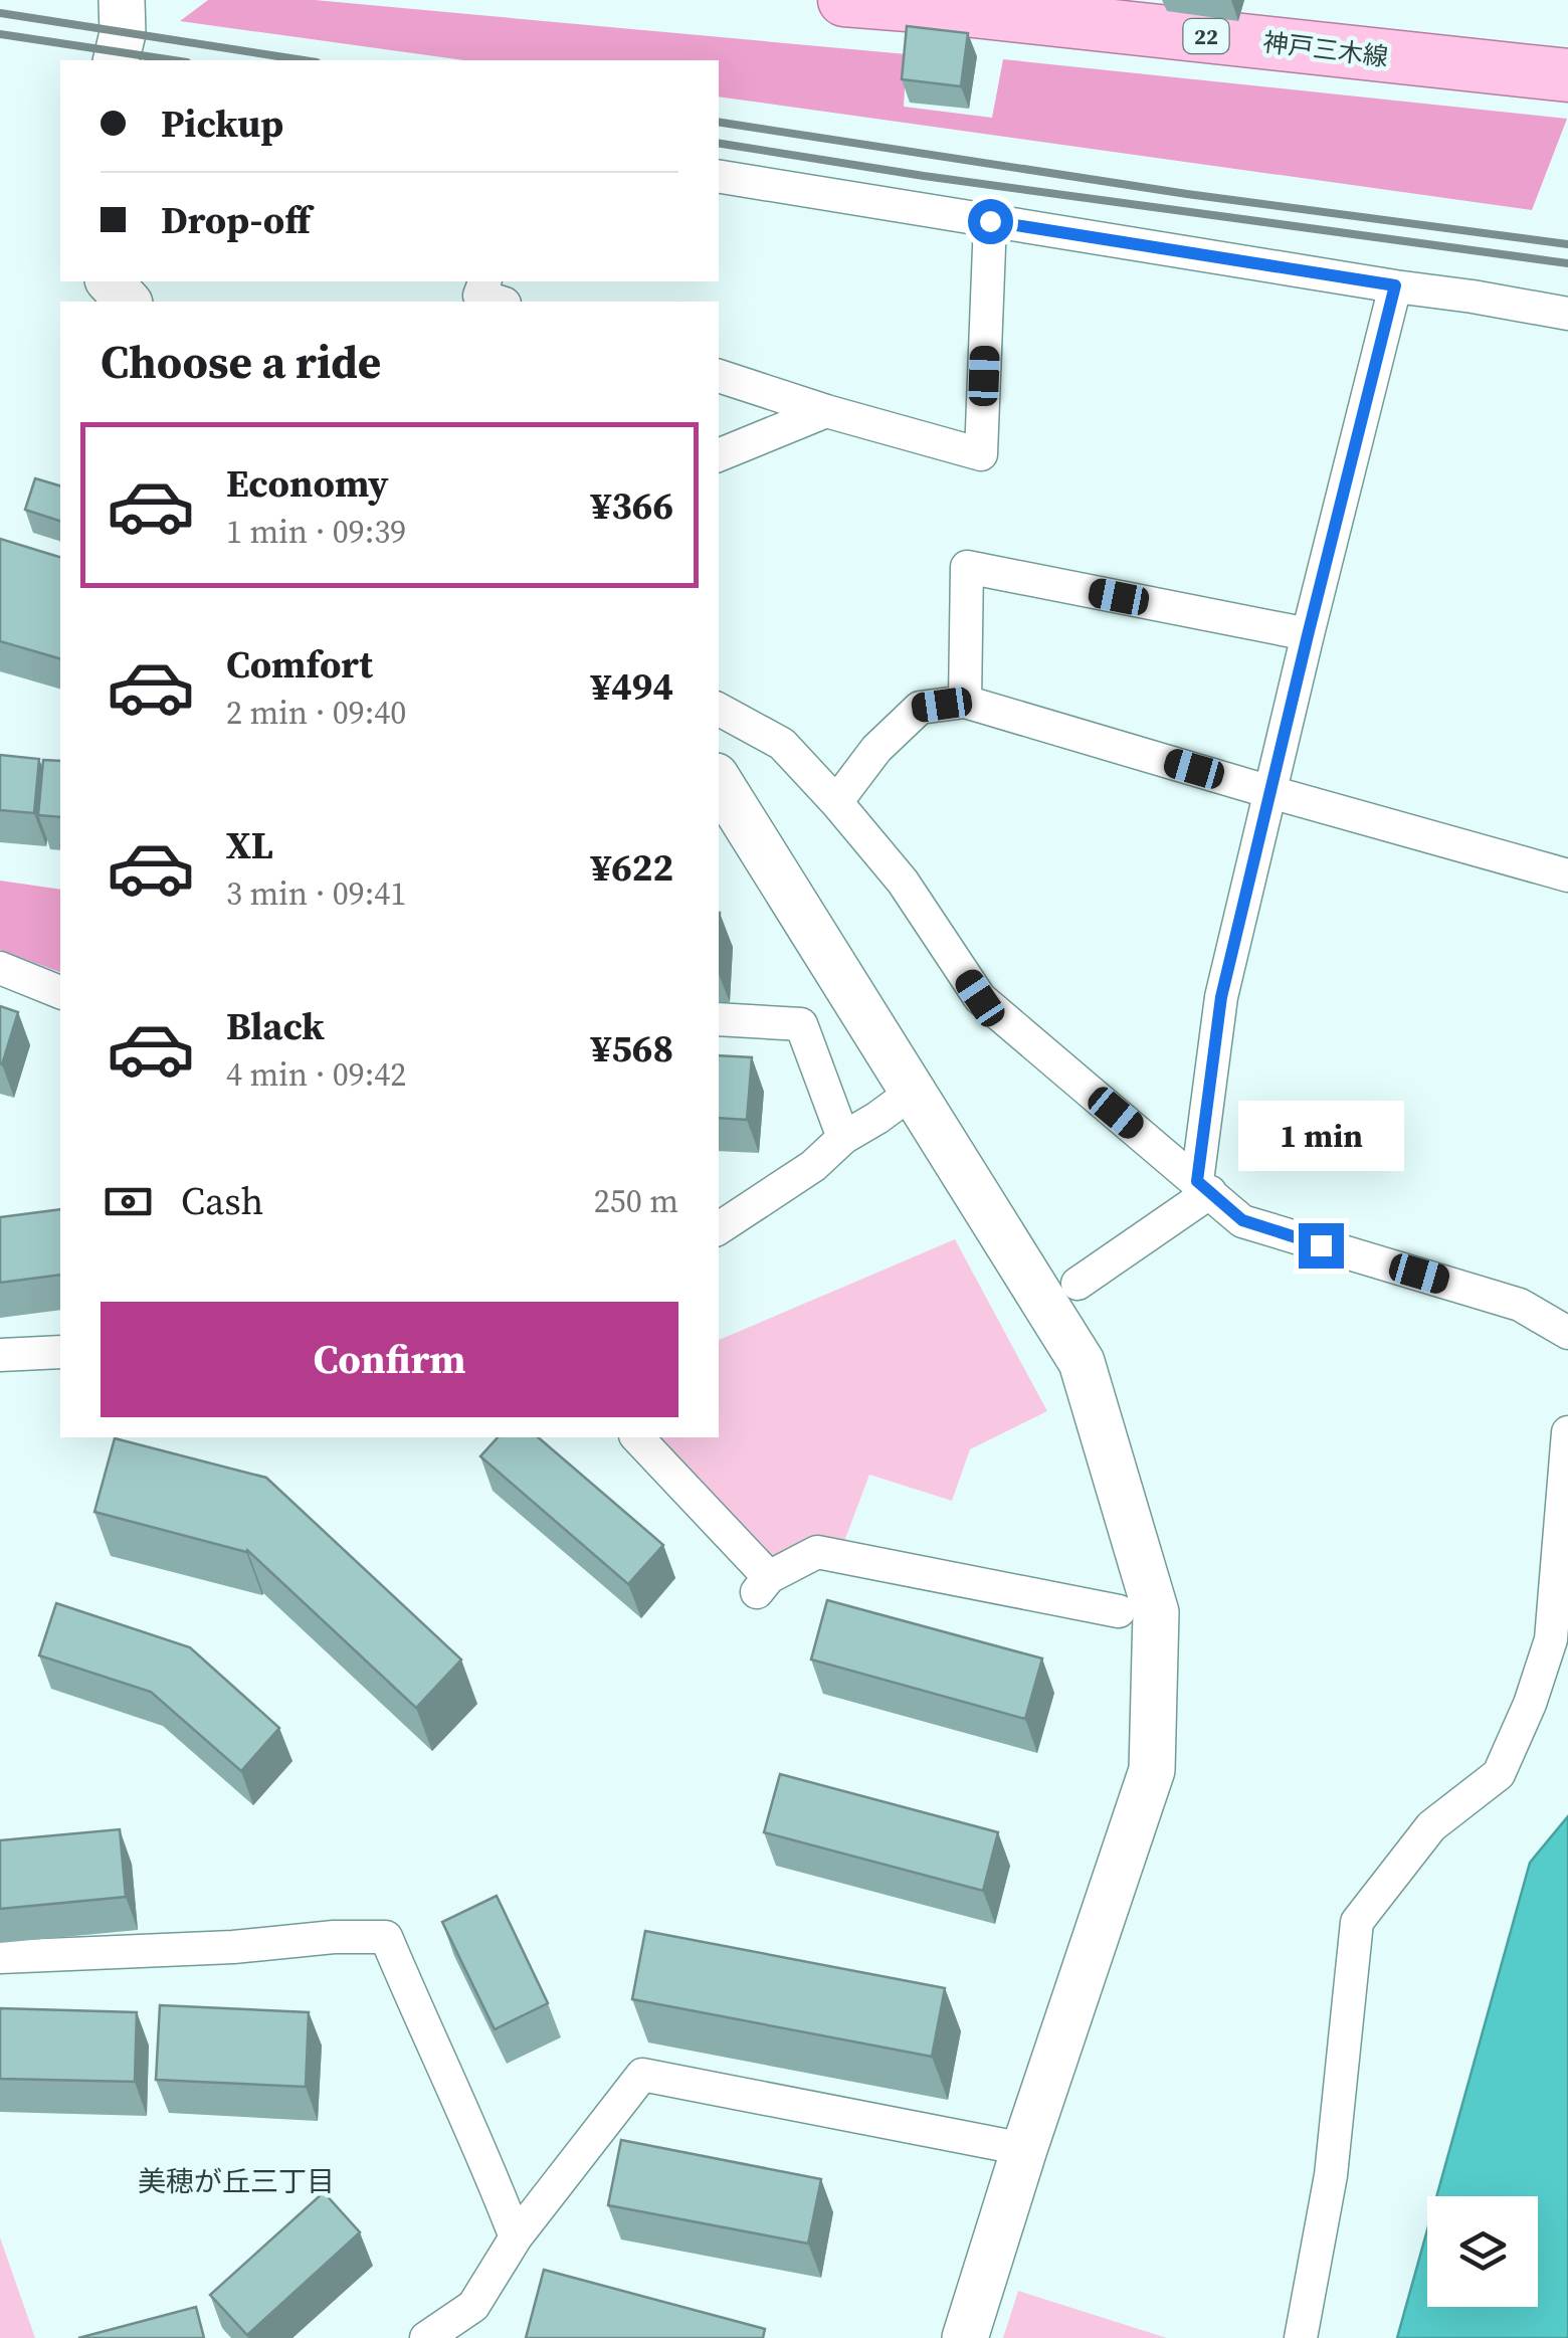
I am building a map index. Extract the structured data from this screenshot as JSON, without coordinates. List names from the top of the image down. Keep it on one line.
{"streets":{"main road":["22","神戸三木線"]},"districts":["美穂が丘三丁目"],"page":{"banner":["Pickup","Drop-off"],"heading":"Choose a ride","list":[{"name":"Economy","note":"1 min · 09:39","value":"¥366"},{"name":"Comfort","note":"2 min · 09:40","value":"¥494"},{"name":"XL","note":"3 min · 09:41","value":"¥622"},{"name":"Black","note":"4 min · 09:42","value":"¥568"}],"bubble":"1 min","pay":["Cash","250 m"],"buttons":"Confirm"}}
